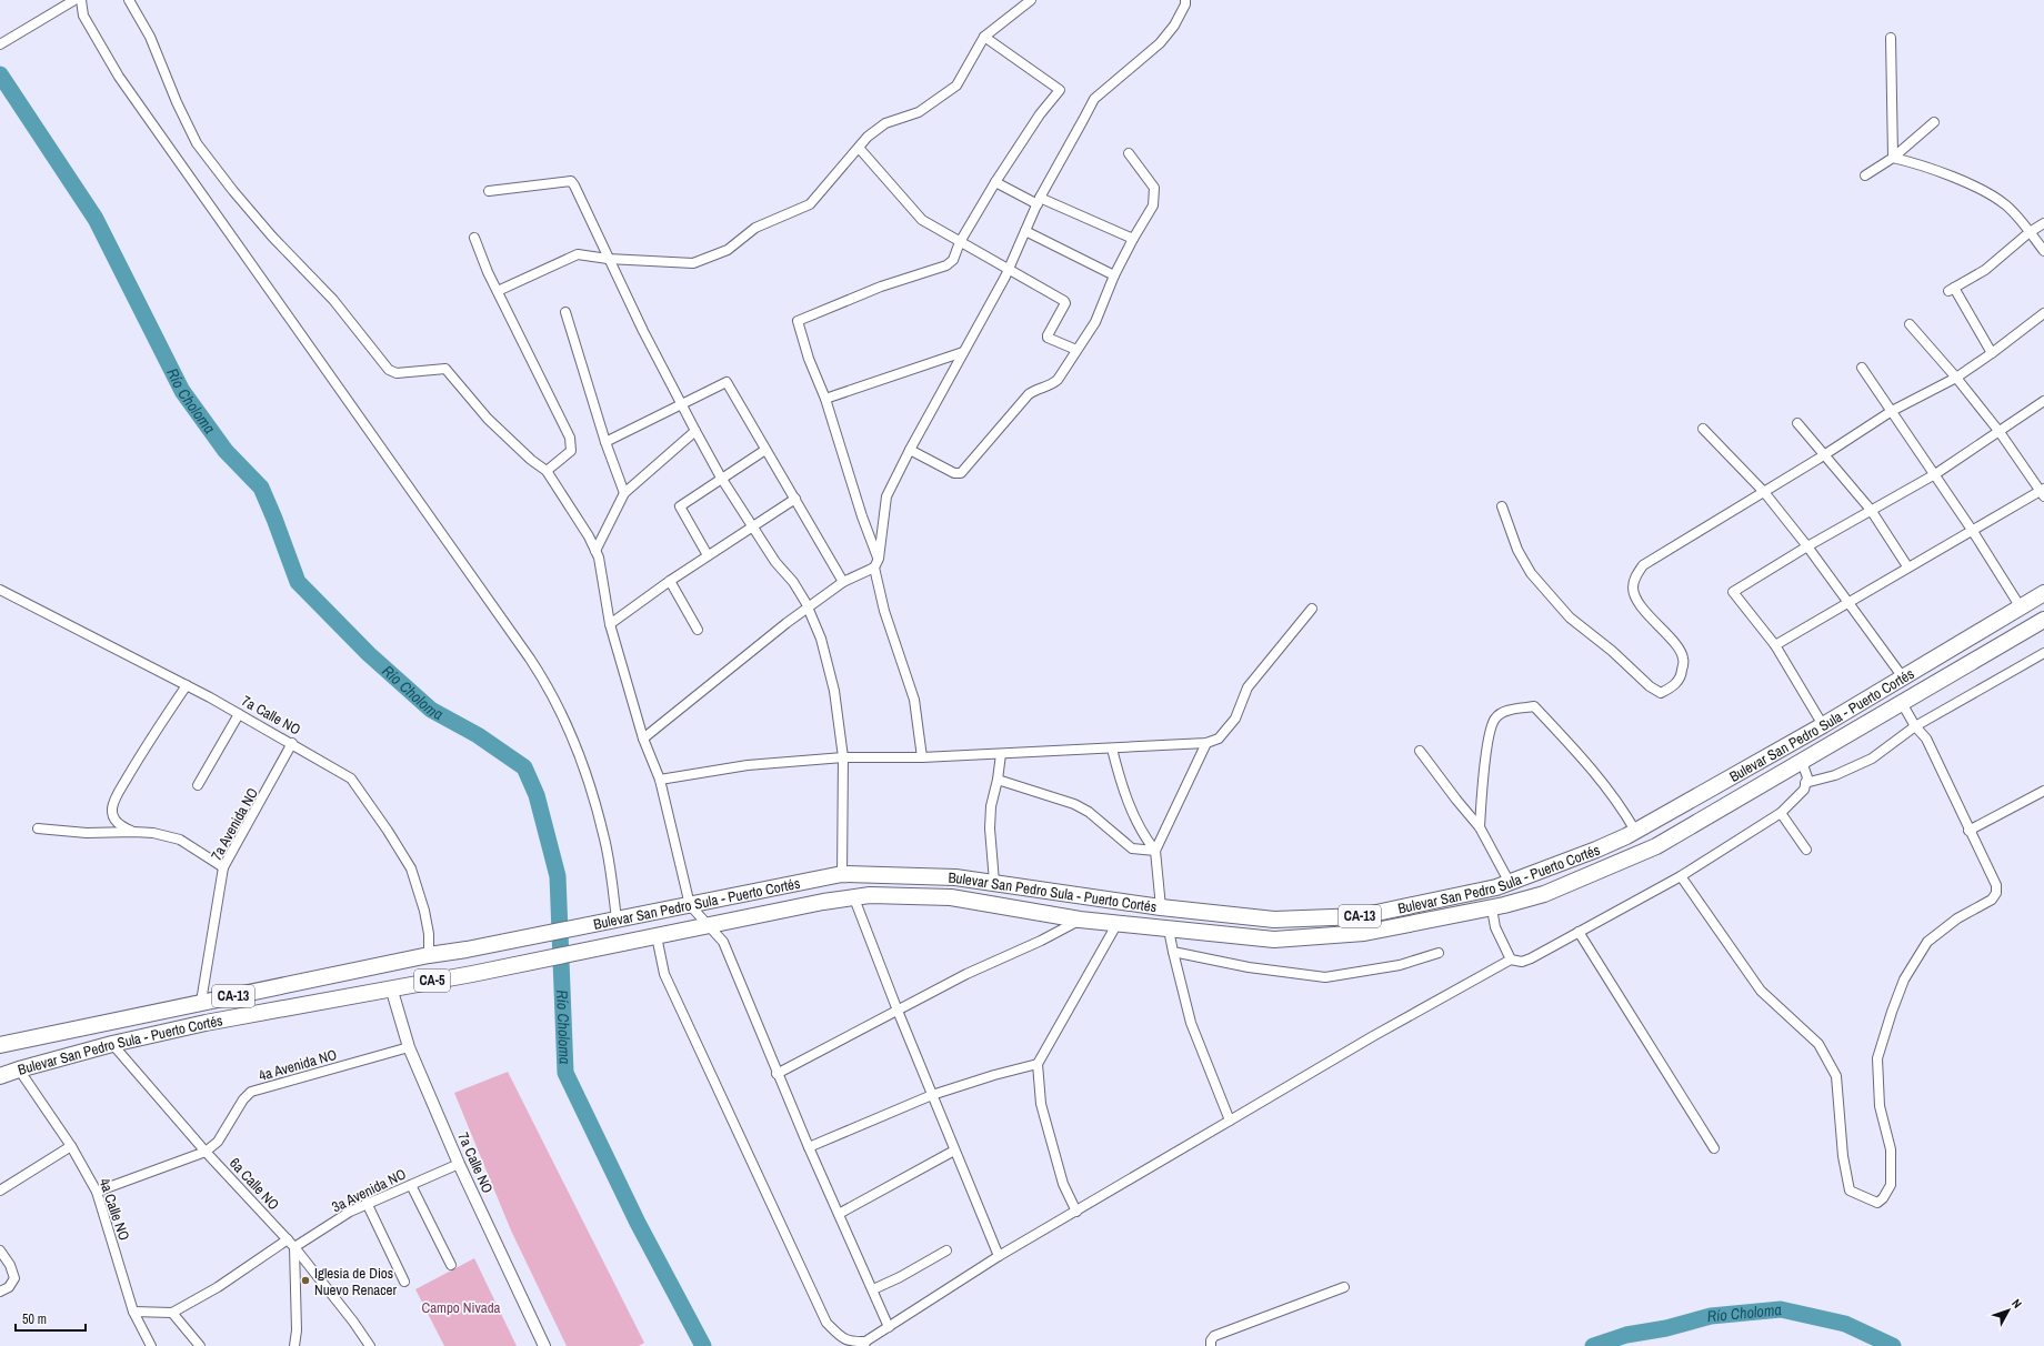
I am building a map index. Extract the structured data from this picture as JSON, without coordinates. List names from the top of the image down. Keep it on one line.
{"streets":{"highway":["Bulevar San Pedro Sula - Puerto Cortés","CA-13","CA-5"],"street":["7a Calle NO","7a Avenida NO","4a Avenida NO","6a Calle NO","3a Avenida NO","4a Calle NO"]},"crossings":[["7a Calle NO","Bulevar San Pedro Sula - Puerto Cortés"],["7a Calle NO","7a Avenida NO"],["7a Calle NO","4a Avenida NO"],["7a Calle NO","3a Avenida NO"],["Bulevar San Pedro Sula - Puerto Cortés","7a Avenida NO"],["Bulevar San Pedro Sula - Puerto Cortés","6a Calle NO"],["Bulevar San Pedro Sula - Puerto Cortés","4a Calle NO"],["4a Avenida NO","6a Calle NO"],["4a Avenida NO","4a Calle NO"],["6a Calle NO","3a Avenida NO"]],"water":["Río Choloma"],"parks":["Campo Nivada"],"places":["Iglesia de Dios Nuevo Renacer"],"scale_bar":"50 m","north":"top right"}
